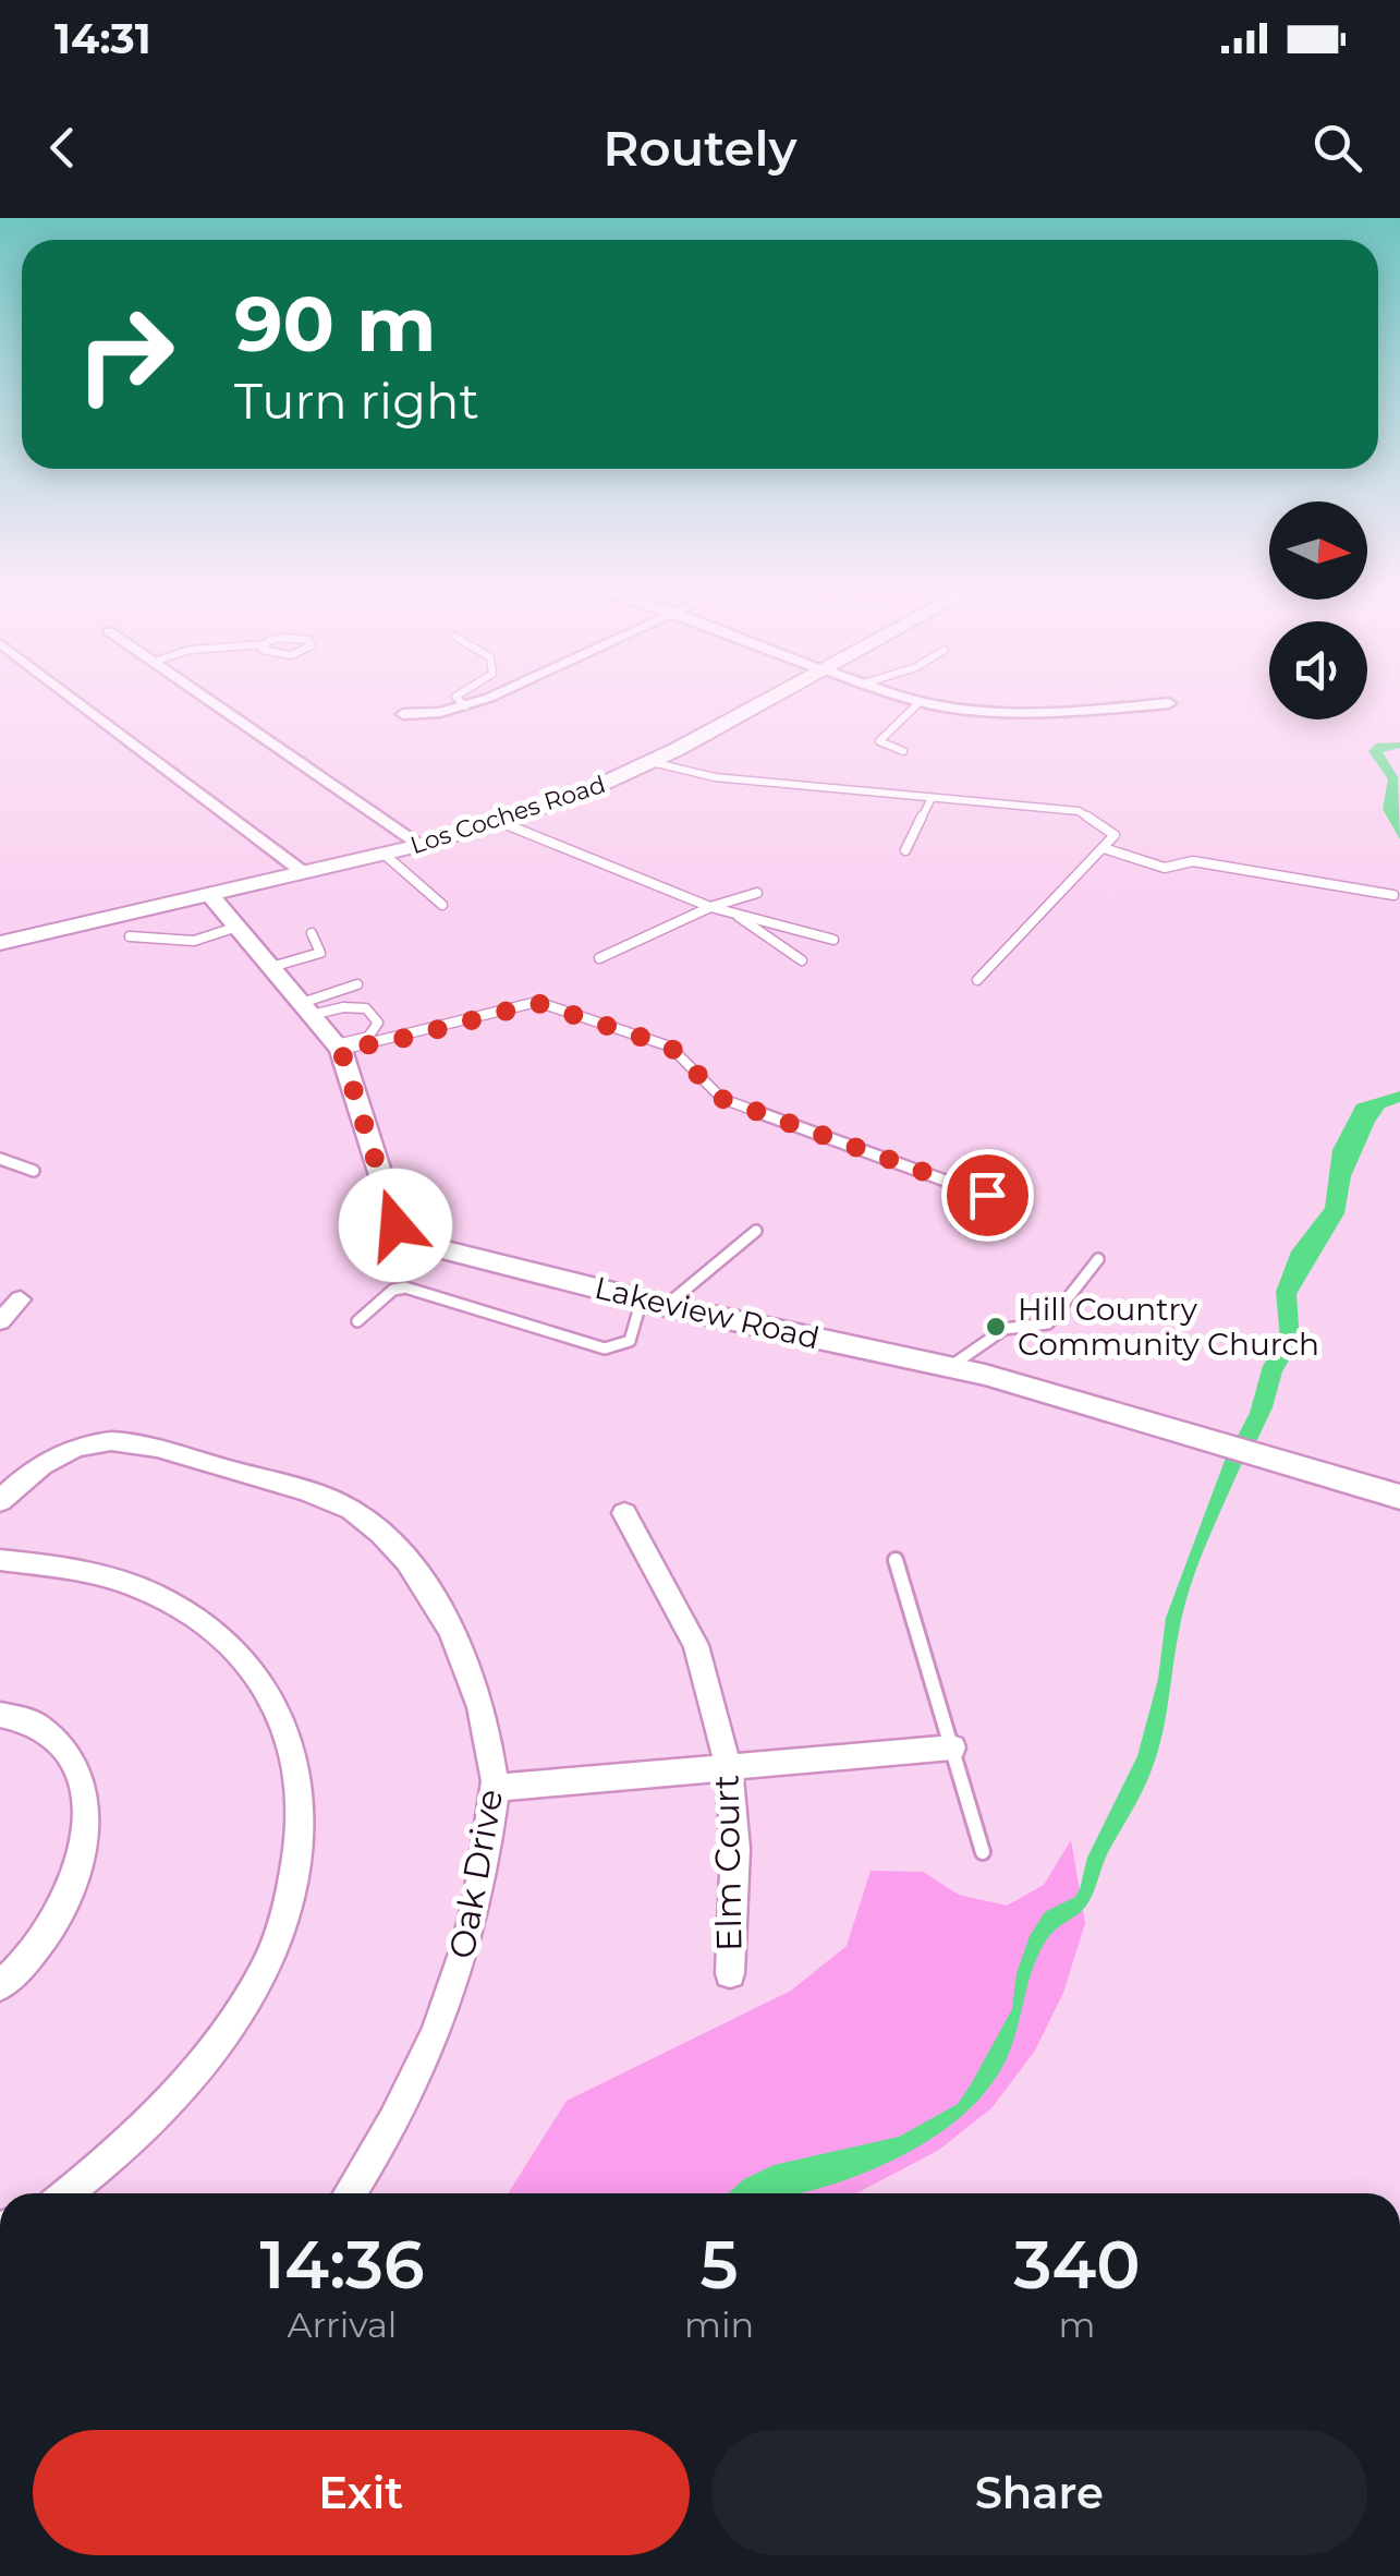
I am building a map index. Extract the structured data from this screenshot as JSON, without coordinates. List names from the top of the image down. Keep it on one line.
{"streets":{"main road":["Los Coches Road"],"street":["Lakeview Road","Elm Court","Oak Drive"]},"crossings":[["Los Coches Road","Lakeview Road"]],"places":["Hill Country Community Church"],"north":"right","page":{"status":"14:31","header":"Routely","turn":["90 m","Turn right"],"eta":["14:36","Arrival","5","min","340","m"],"buttons":["Exit","Share"]}}
